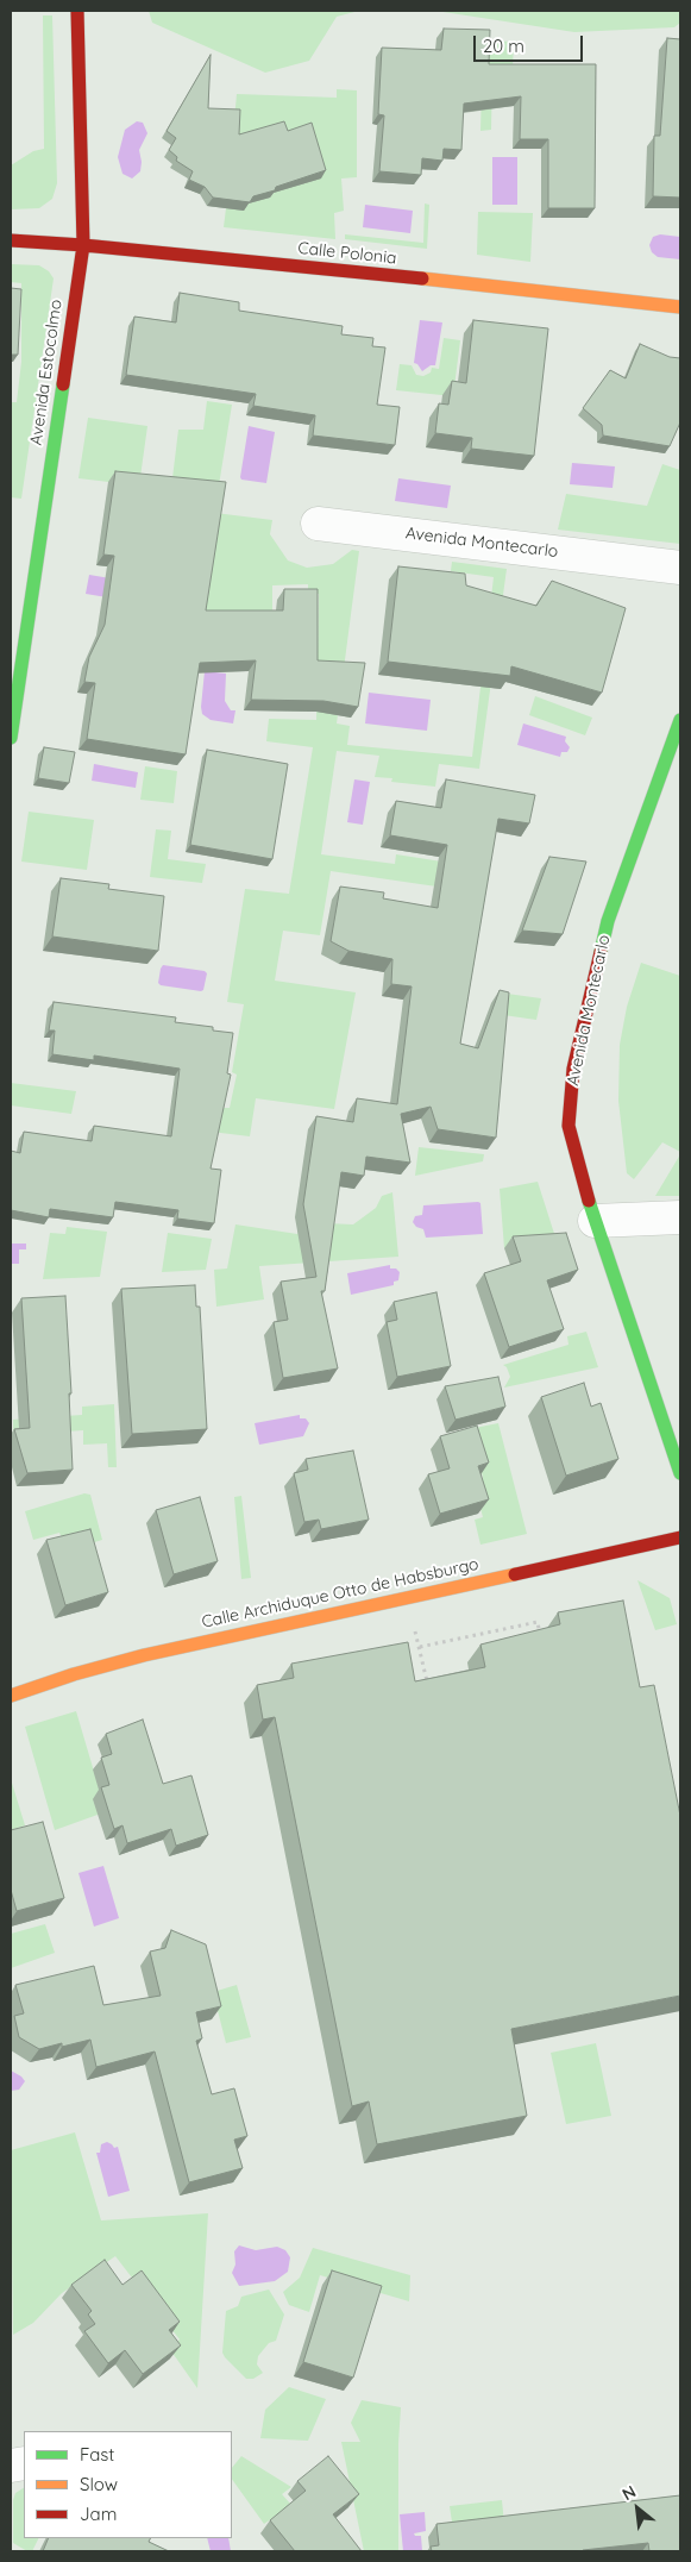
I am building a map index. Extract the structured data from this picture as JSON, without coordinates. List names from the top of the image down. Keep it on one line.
{"streets":{"street":["Calle Polonia","Avenida Estocolmo","Avenida Montecarlo","Calle Archiduque Otto de Habsburgo"]},"crossings":[["Calle Polonia","Avenida Estocolmo"]],"legend":["Fast","Slow","Jam"],"scale_bar":"20 m","north":"top left"}
